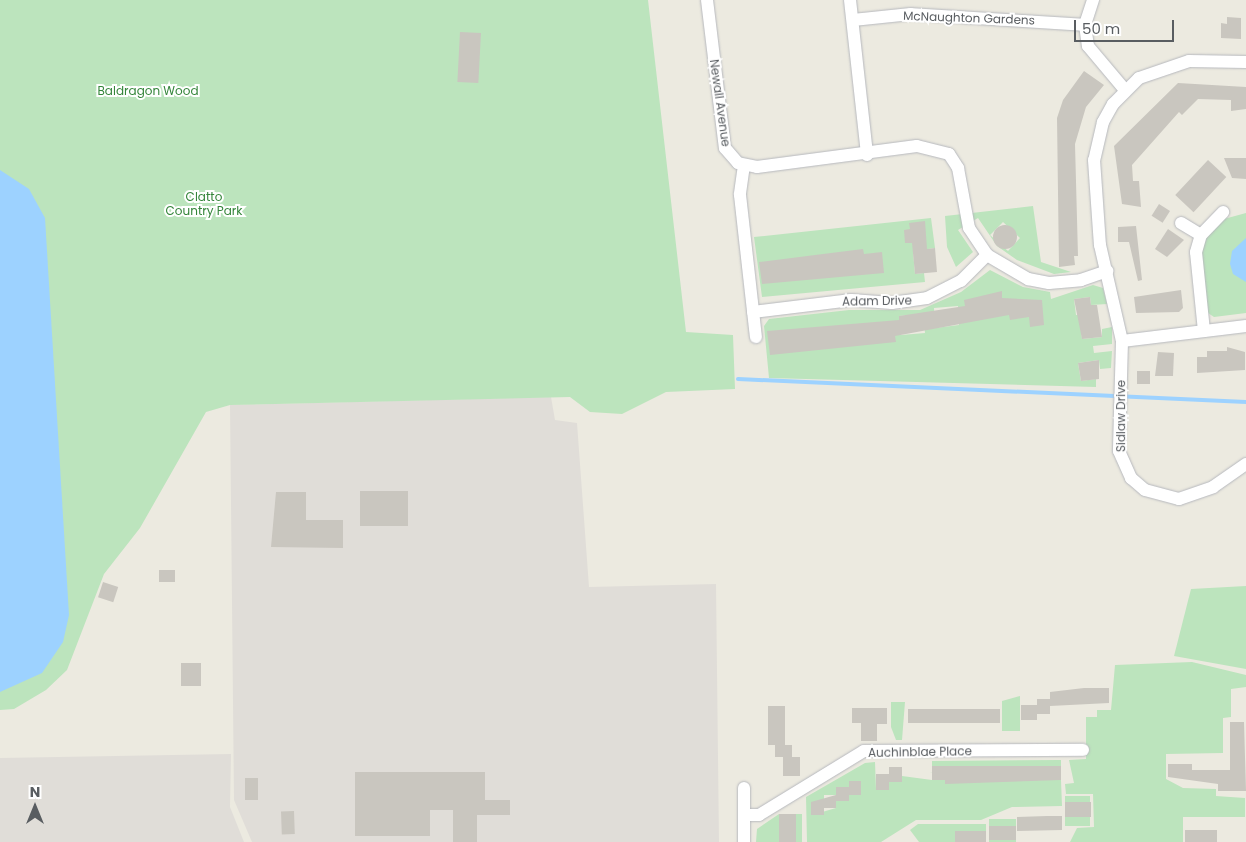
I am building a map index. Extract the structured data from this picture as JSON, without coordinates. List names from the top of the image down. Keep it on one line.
{"streets":{"street":["McNaughton Gardens","Newall Avenue","Adam Drive","Sidlaw Drive","Auchinblae Place"]},"parks":["Baldragon Wood","Clatto Country Park"],"scale_bar":"50 m","north":"top"}
